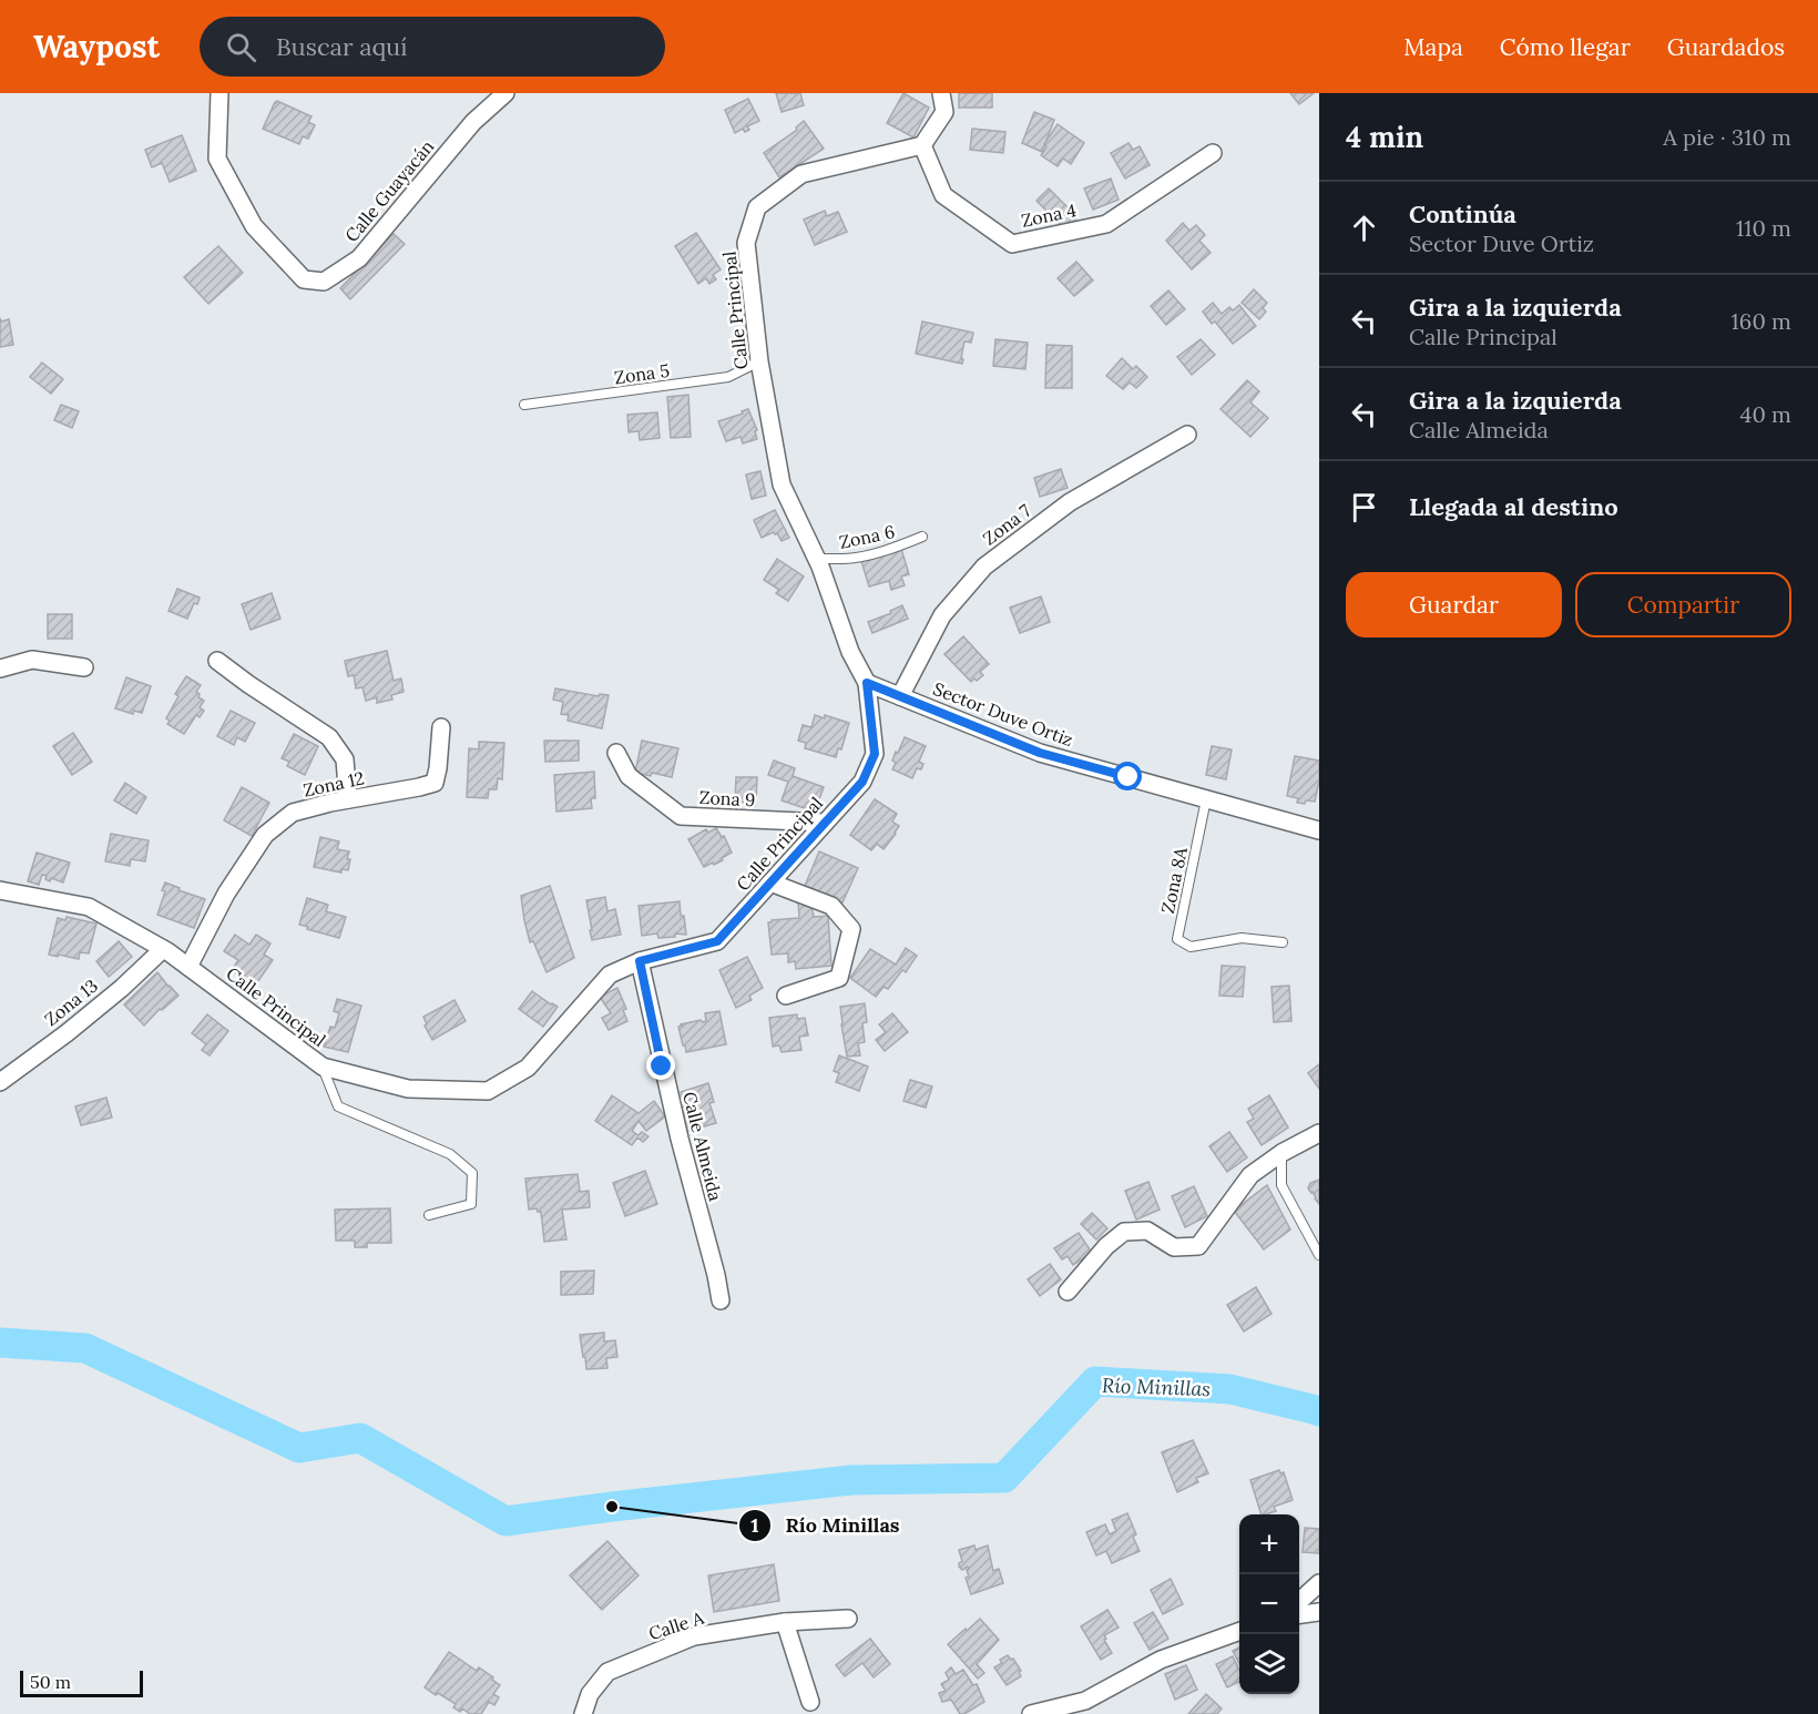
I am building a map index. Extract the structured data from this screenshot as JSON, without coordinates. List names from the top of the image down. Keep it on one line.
{"streets":{"street":["Calle Guayacán","Zona 4","Calle Principal","Zona 7","Sector Duve Ortiz","Zona 12","Zona 9","Zona 13","Calle Almeida","Calle A"],"lane":["Zona 5","Zona 6","Zona 8A"]},"crossings":[["Zona 4","Calle Principal"],["Calle Principal","Zona 5"],["Calle Principal","Zona 6"],["Calle Principal","Sector Duve Ortiz"],["Calle Principal","Zona 12"],["Calle Principal","Zona 9"],["Calle Principal","Zona 13"],["Calle Principal","Calle Almeida"],["Zona 7","Sector Duve Ortiz"],["Sector Duve Ortiz","Zona 8A"]],"water":["Río Minillas"],"places":["Río Minillas"],"scale_bar":"50 m","page":{"header":"Waypost","search":"Buscar aquí","nav":["Mapa","Cómo llegar","Guardados"],"heading":["4 min","A pie · 310 m"],"list":[["Continúa","Sector Duve Ortiz","110 m"],["Gira a la izquierda","Calle Principal","160 m"],["Gira a la izquierda","Calle Almeida","40 m"],"Llegada al destino"],"buttons":["Guardar","Compartir"],"map_buttons":["+","−"],"scale":"50 m"}}
